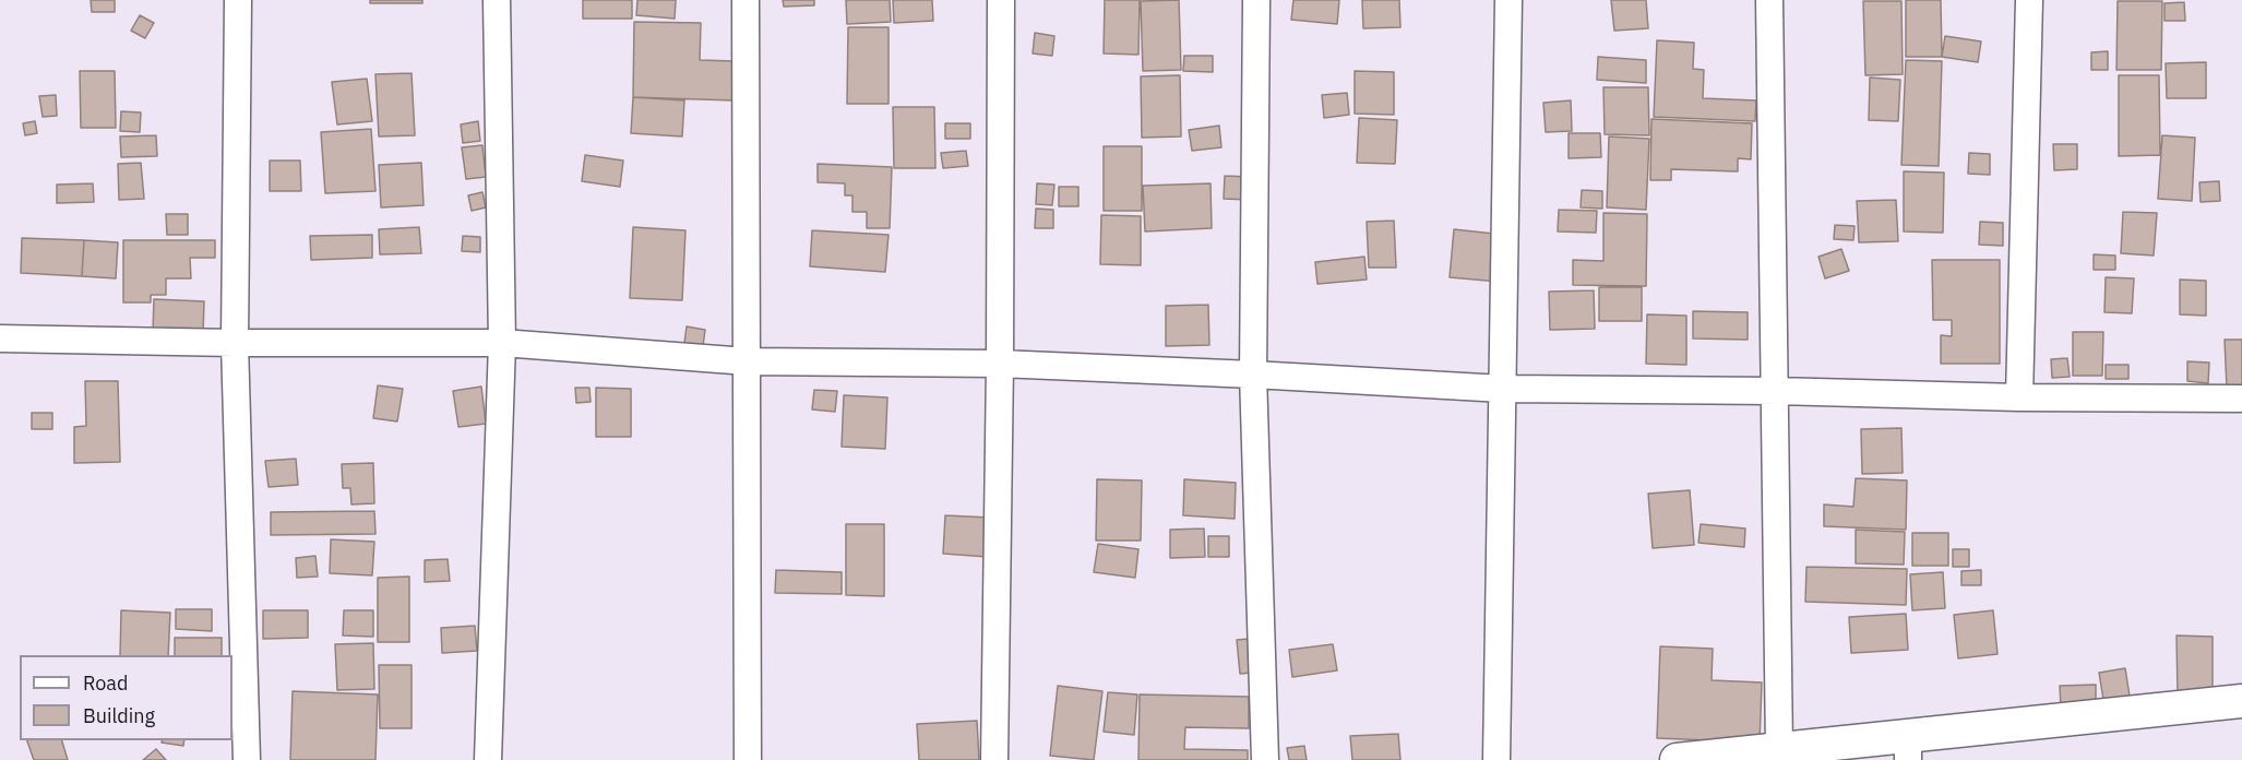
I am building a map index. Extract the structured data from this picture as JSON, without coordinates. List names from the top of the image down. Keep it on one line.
{"legend":["Road","Building"]}
